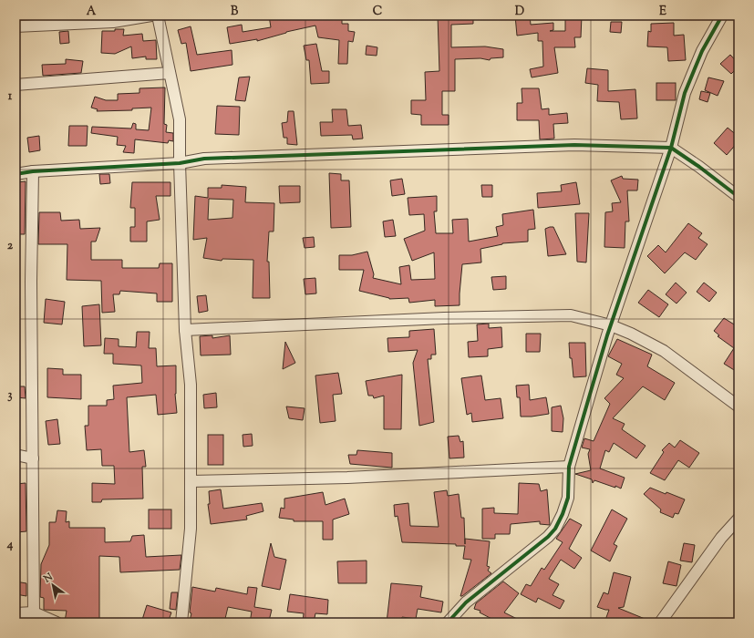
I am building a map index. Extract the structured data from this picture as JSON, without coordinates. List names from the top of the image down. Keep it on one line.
{"north":"top left","grid":{"columns":["A","B","C","D","E"],"rows":["1","2","3","4"]}}
